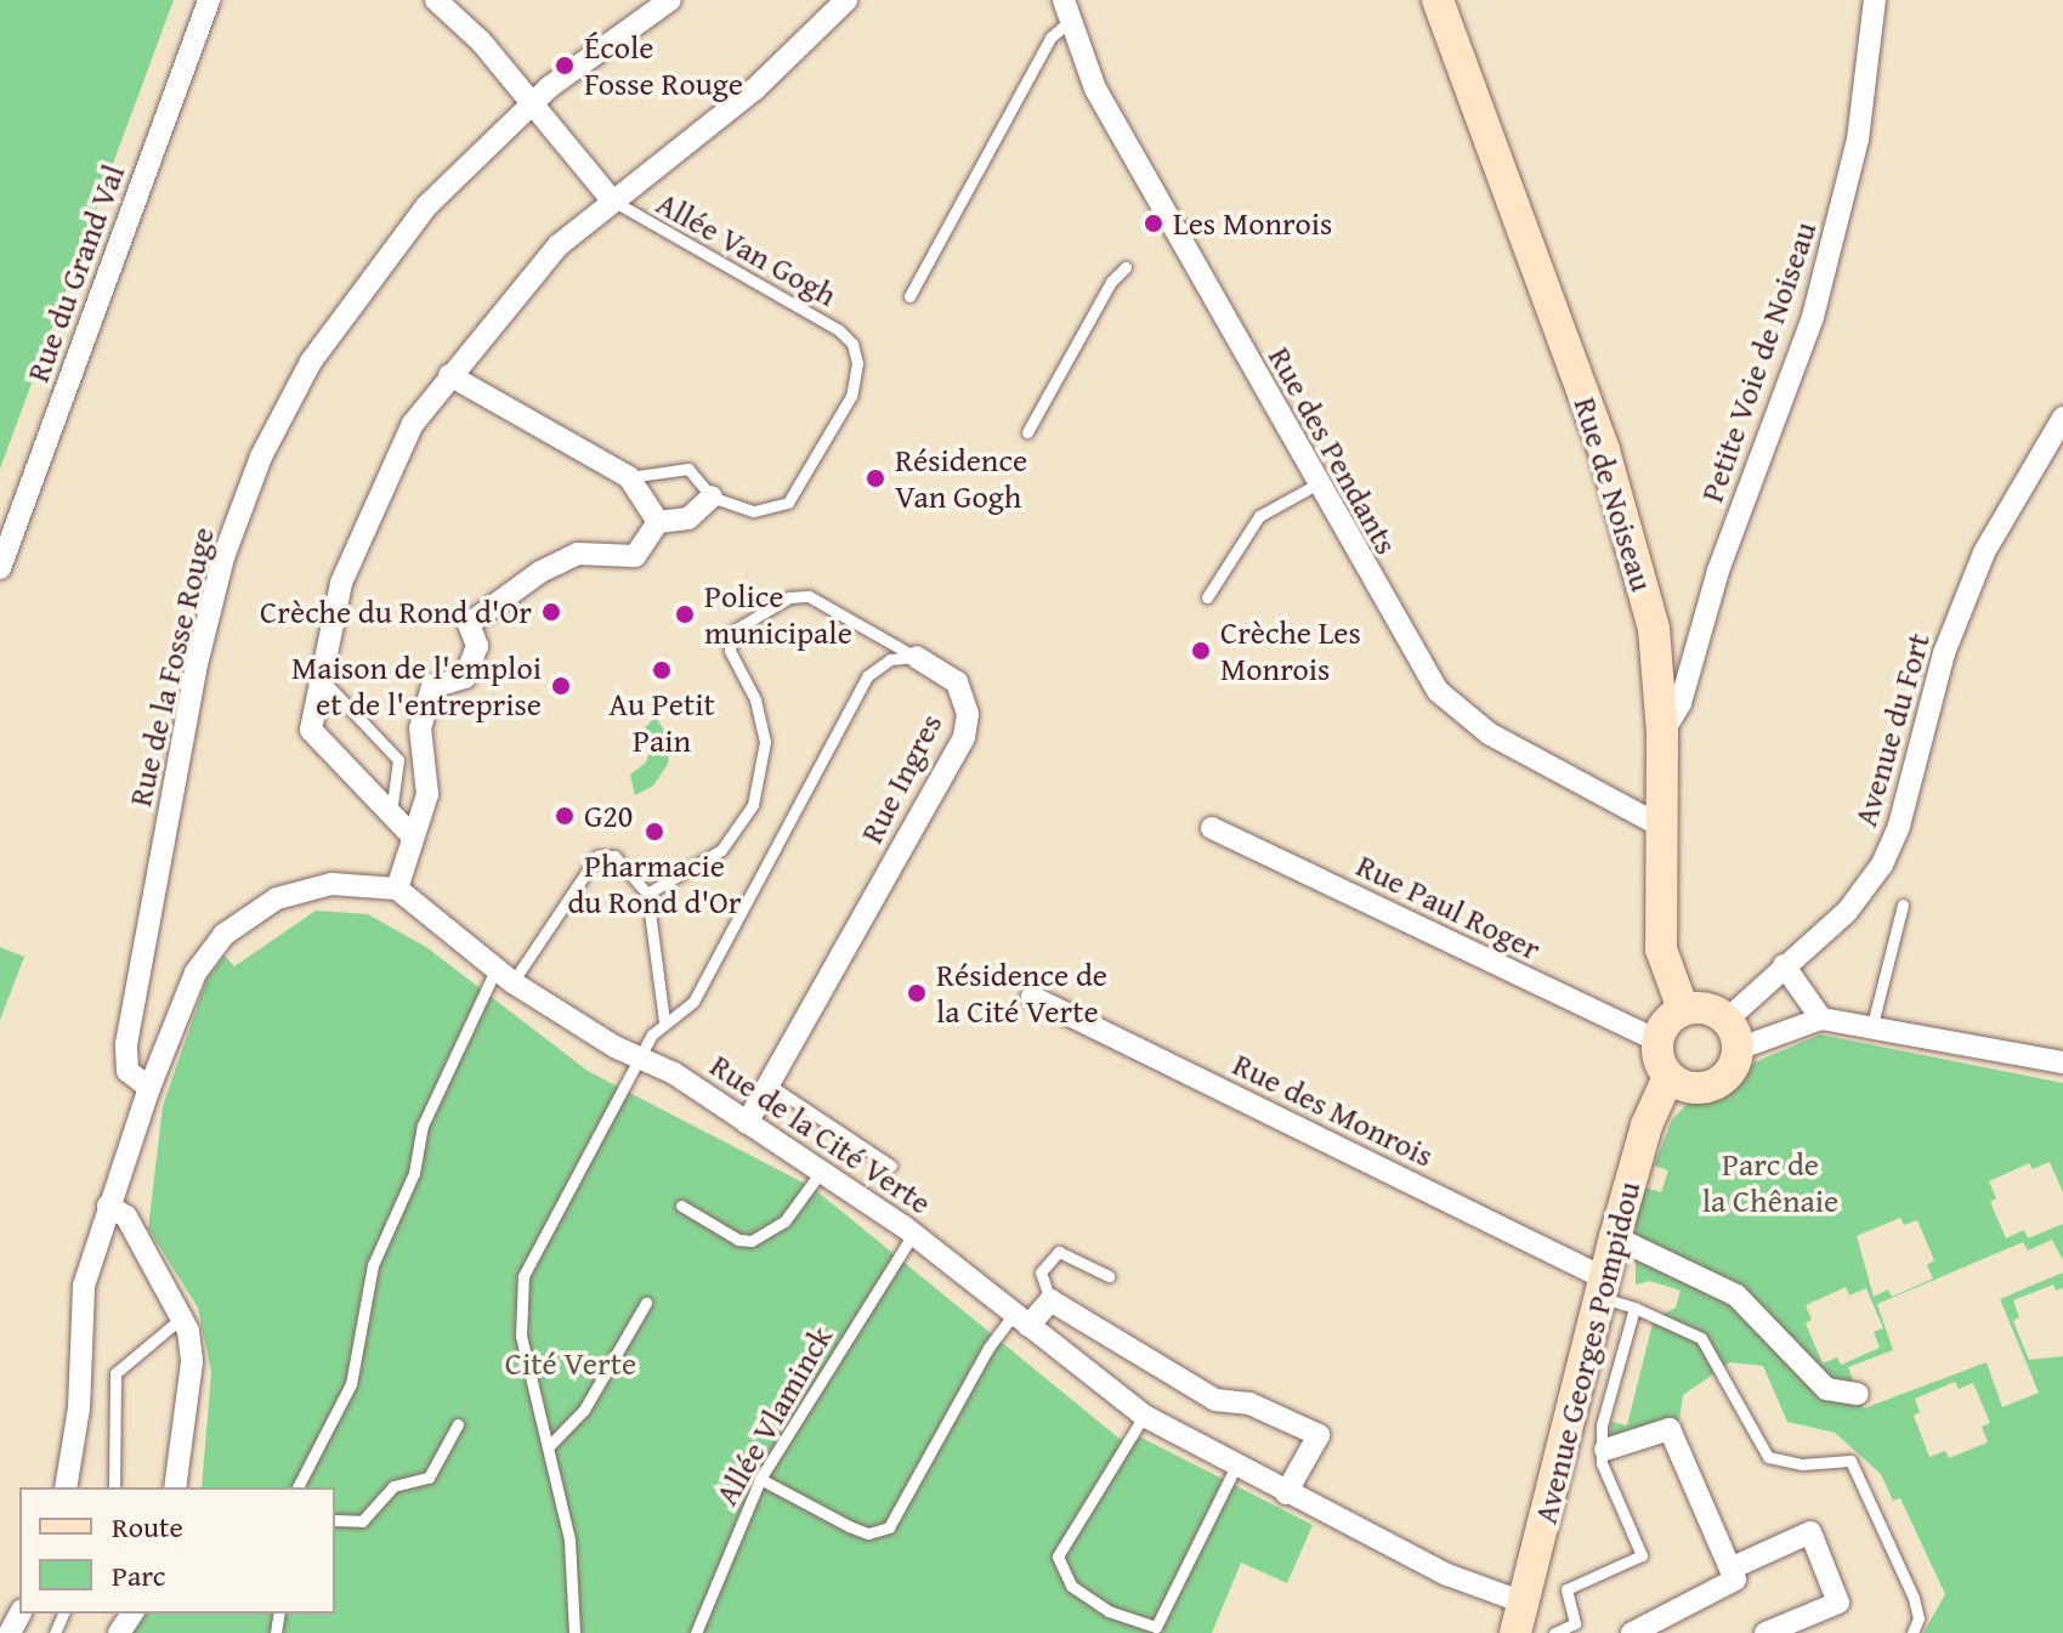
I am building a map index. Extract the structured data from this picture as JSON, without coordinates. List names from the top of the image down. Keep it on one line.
{"streets":{"street":["Rue du Grand Val","Petite Voie de Noiseau","Rue des Pendants","Rue de Noiseau","Rue de la Fosse Rouge","Avenue du Fort","Rue Ingres","Rue Paul Roger","Rue des Monrois","Rue de la Cité Verte","Avenue Georges Pompidou"],"lane":["Allée Van Gogh","Allée Vlaminck"]},"crossings":[["Petite Voie de Noiseau","Rue de Noiseau"],["Rue des Pendants","Rue de Noiseau"],["Rue de Noiseau","Avenue du Fort"],["Rue de Noiseau","Rue Paul Roger"],["Rue de Noiseau","Avenue Georges Pompidou"],["Avenue du Fort","Rue Paul Roger"],["Avenue du Fort","Avenue Georges Pompidou"],["Rue Ingres","Rue de la Cité Verte"],["Rue Paul Roger","Avenue Georges Pompidou"],["Rue des Monrois","Avenue Georges Pompidou"],["Rue de la Cité Verte","Avenue Georges Pompidou"],["Rue de la Cité Verte","Allée Vlaminck"]],"parks":["Parc de la Chênaie","Cité Verte"],"places":["École Fosse Rouge","Les Monrois","Résidence Van Gogh","Crèche du Rond d'Or","Police municipale","Crèche Les Monrois","Au Petit Pain","Maison de l'emploi et de l'entreprise","G20","Pharmacie du Rond d'Or","Résidence de la Cité Verte"],"legend":["Route","Parc"]}
